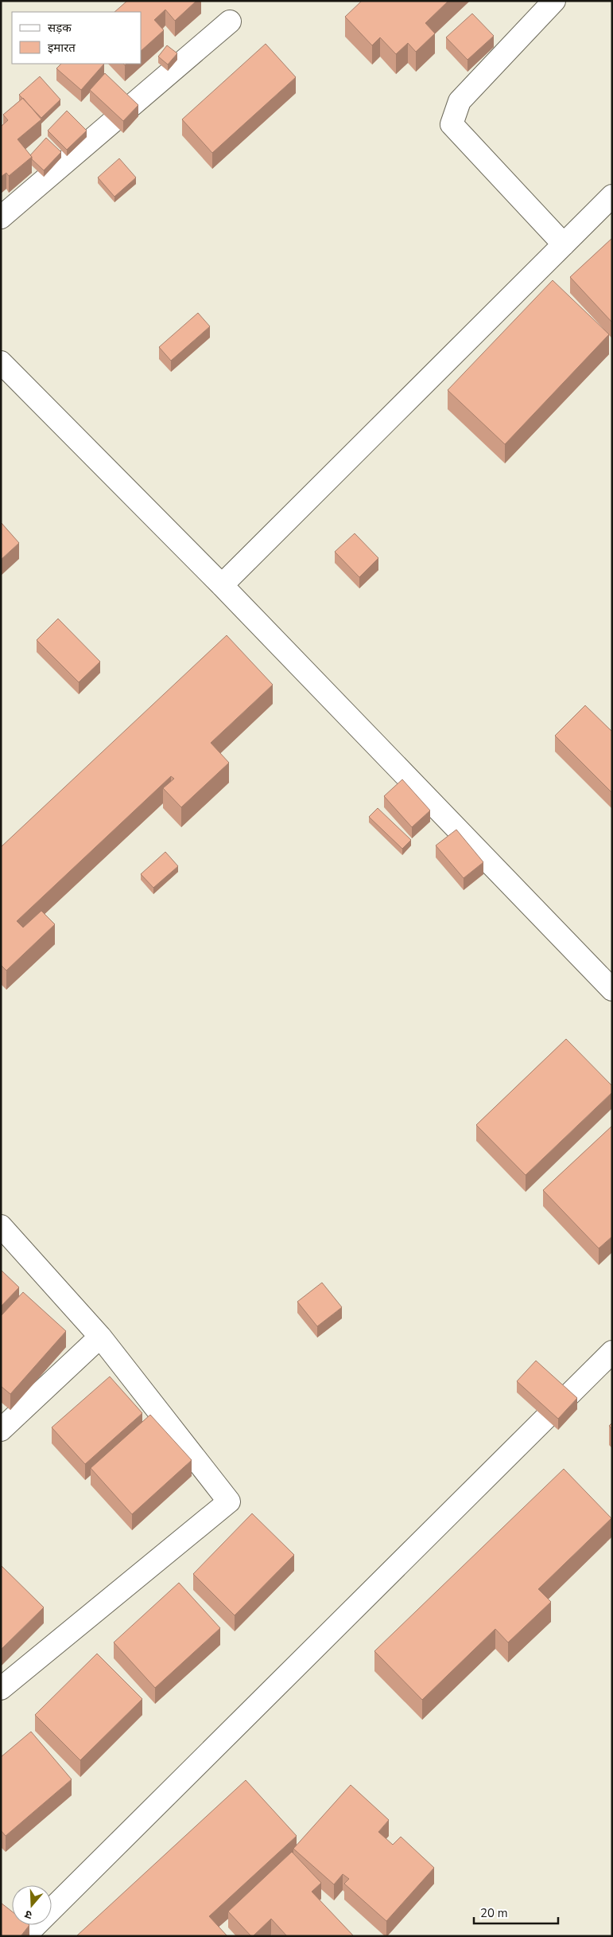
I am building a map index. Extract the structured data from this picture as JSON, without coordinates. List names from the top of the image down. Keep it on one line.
{"legend":["सड़क","इमारत"],"scale_bar":"20 m","north":"bottom"}
